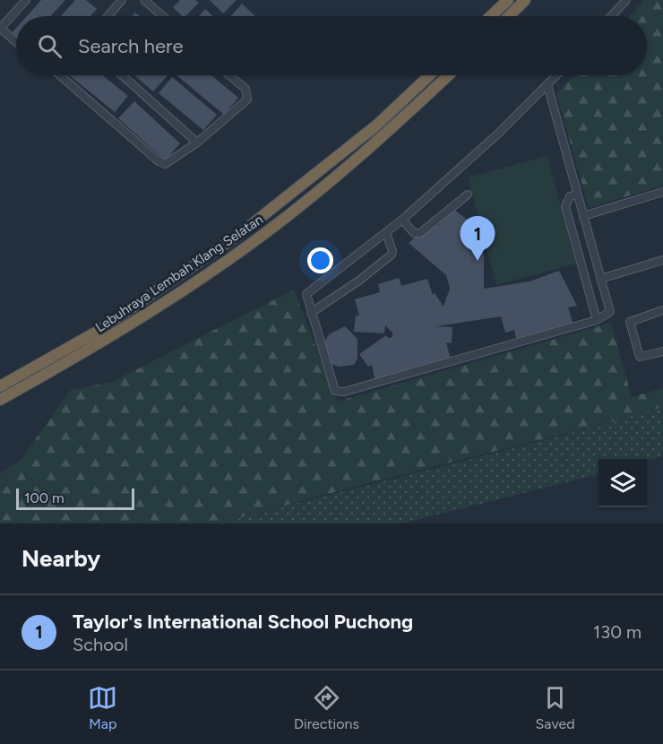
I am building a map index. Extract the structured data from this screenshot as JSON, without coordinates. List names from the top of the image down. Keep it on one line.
{"streets":{"highway":["Lebuhraya Lembah Klang Selatan"]},"scale_bar":"100 m","page":{"search":"Search here","pins":"1","scale":"100 m","heading":"Nearby","list":[{"mark":"1","name":"Taylor's International School Puchong","note":"School","value":"130 m"}],"nav":["Map","Directions","Saved"]}}
